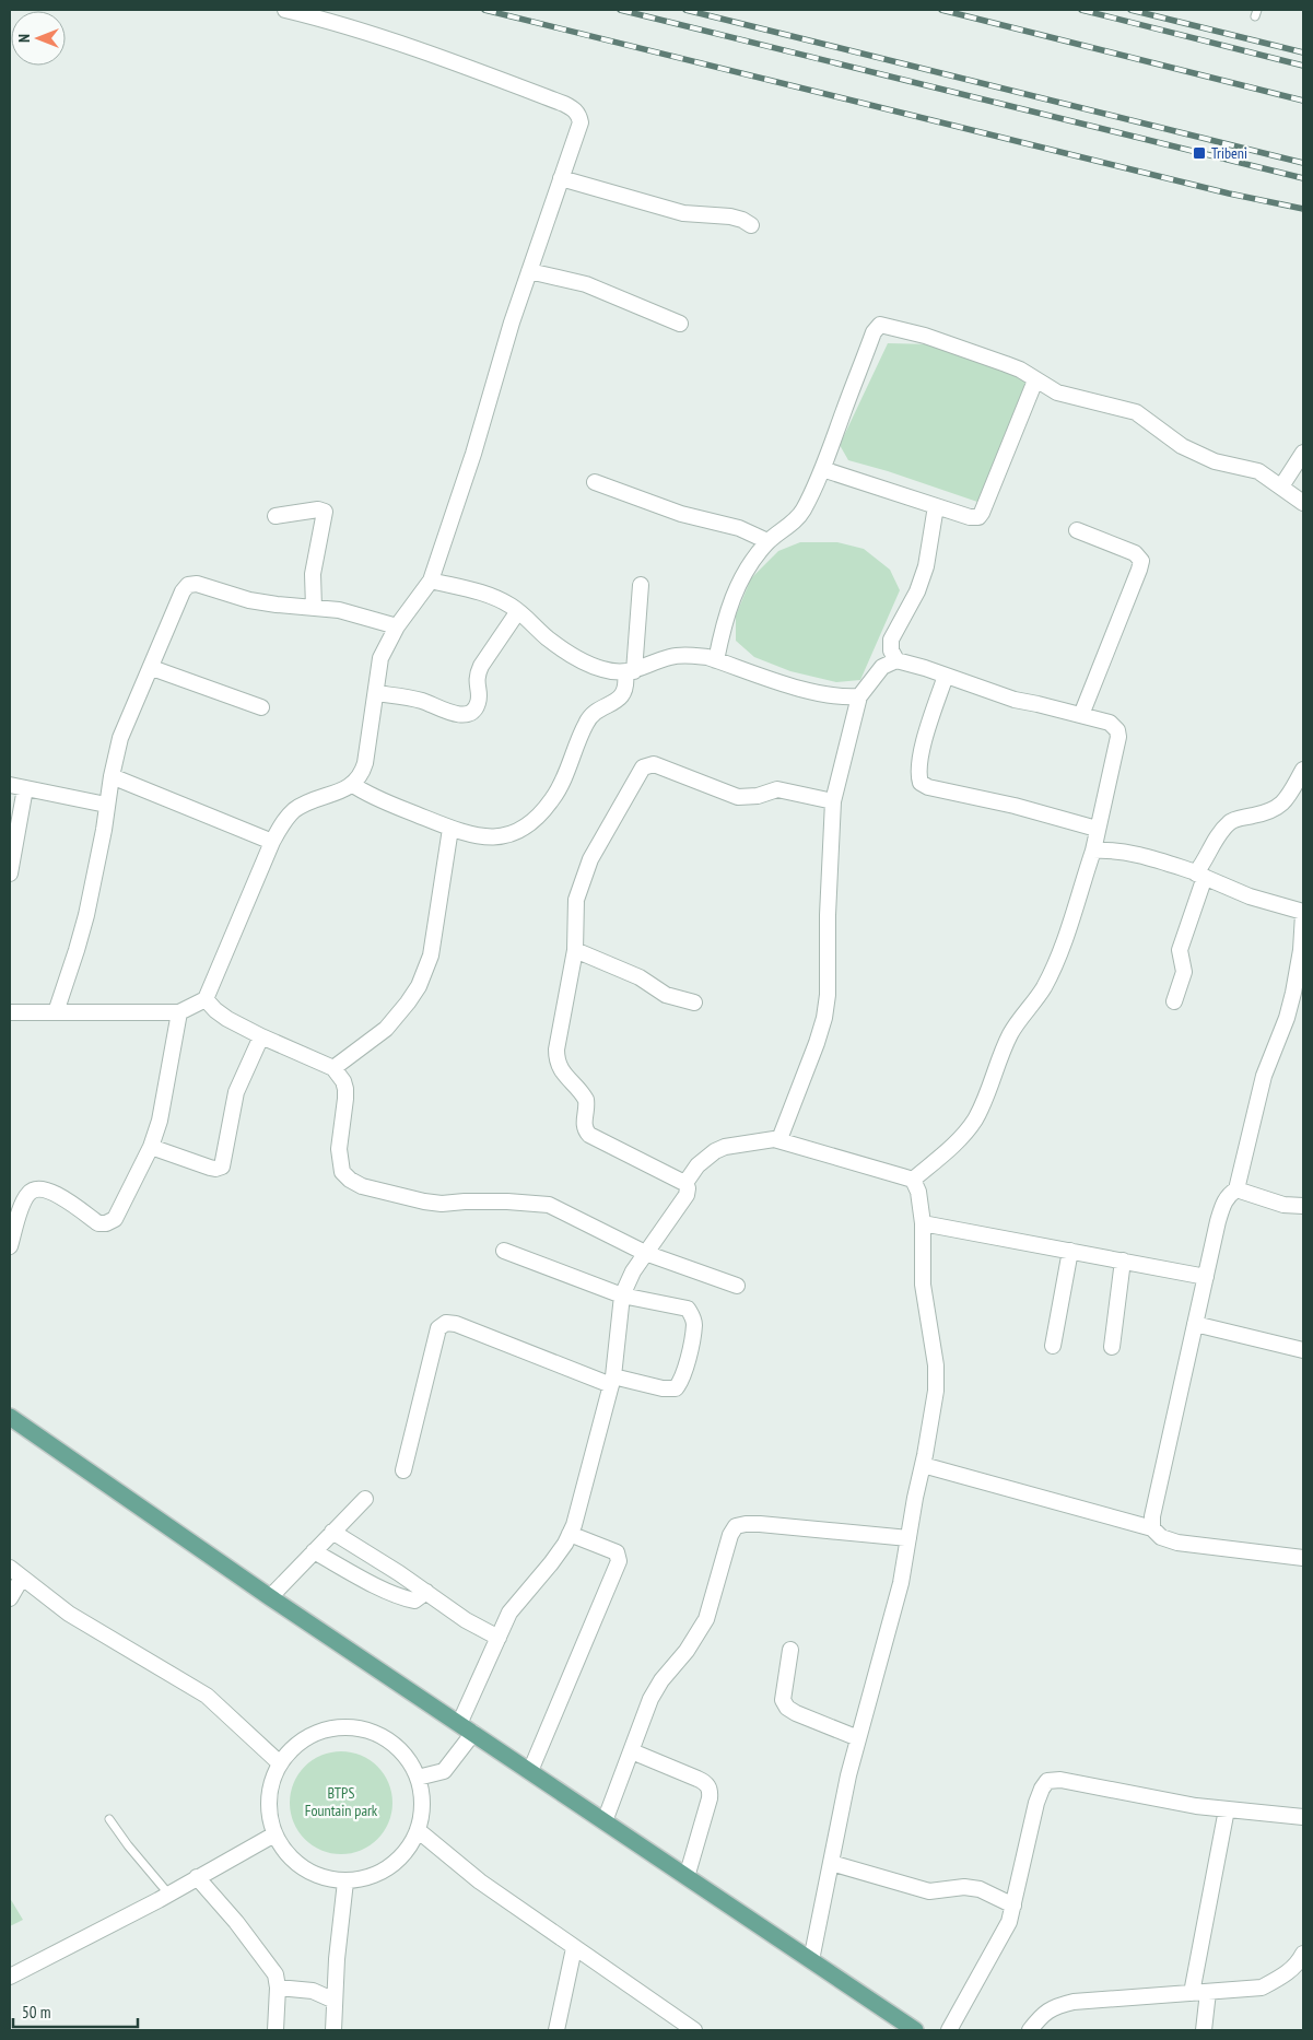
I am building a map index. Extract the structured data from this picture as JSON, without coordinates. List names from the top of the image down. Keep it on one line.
{"parks":["BTPS Fountain park"],"places":{"transit":["Tribeni"]},"scale_bar":"50 m","north":"left"}
